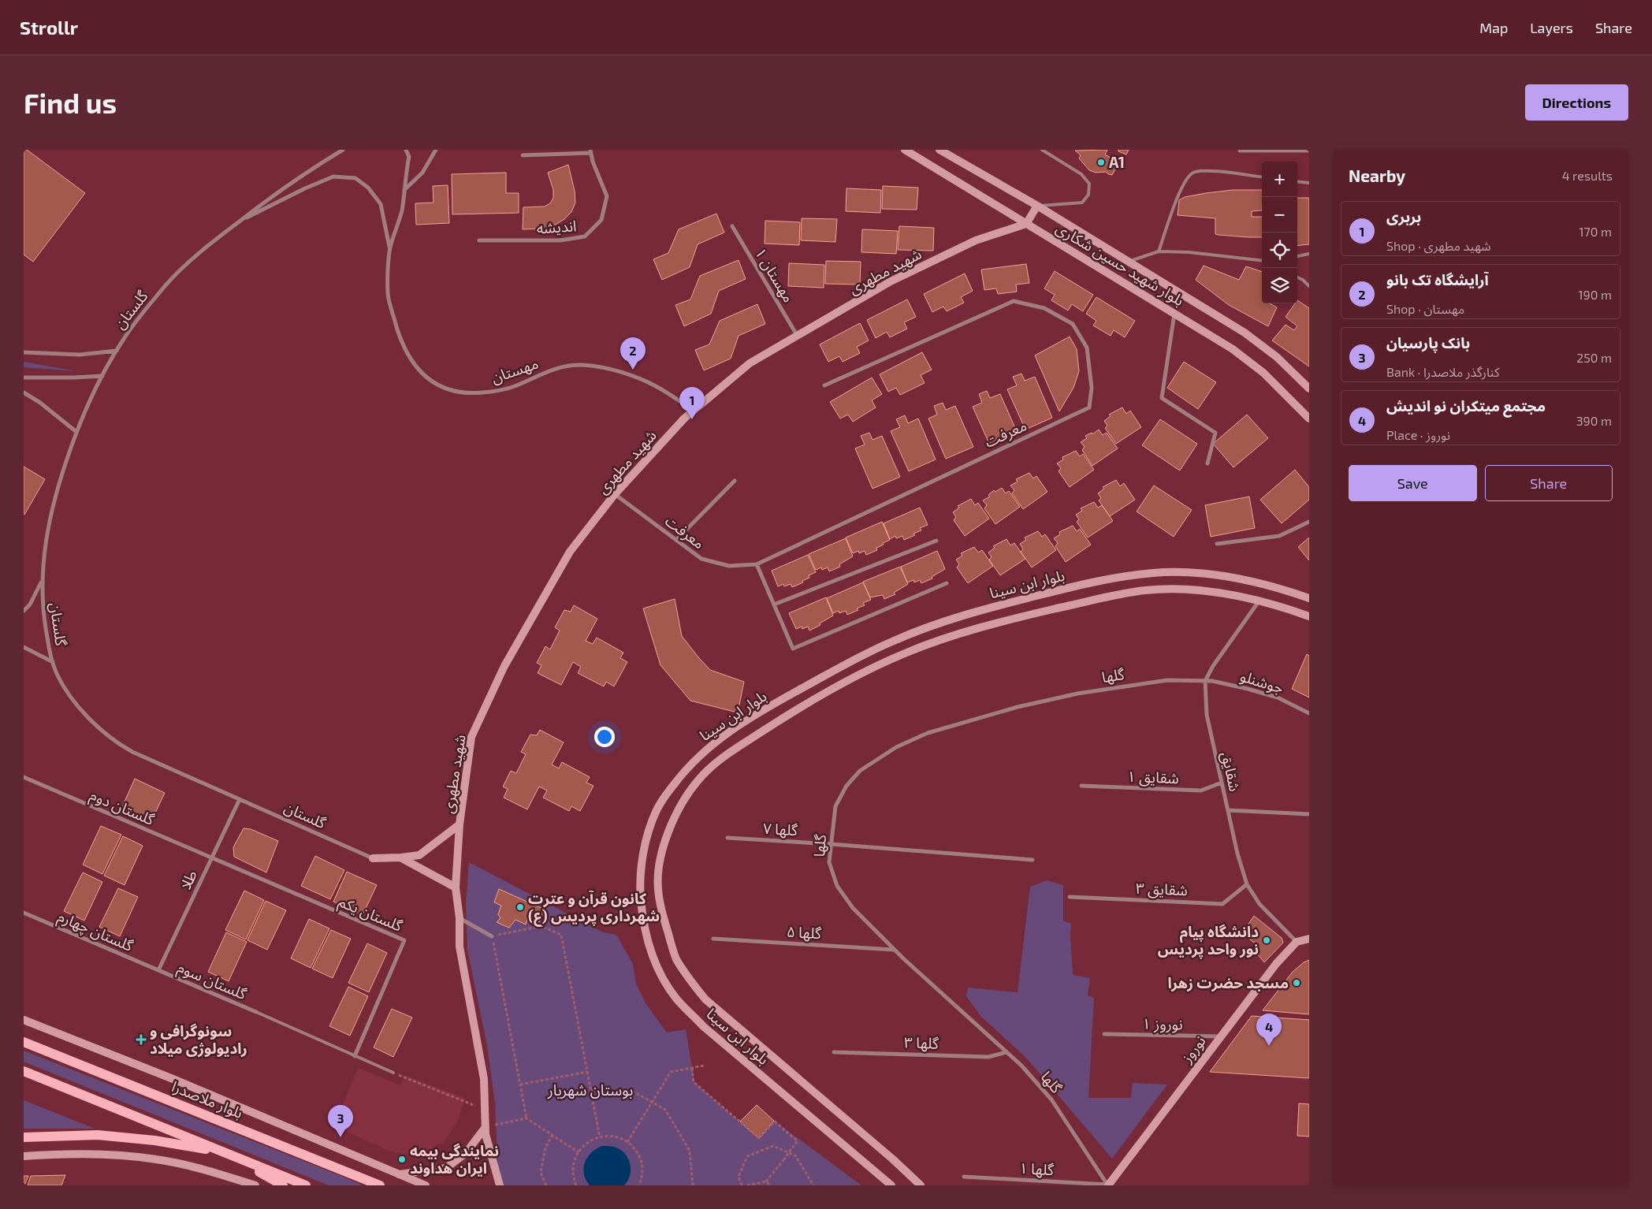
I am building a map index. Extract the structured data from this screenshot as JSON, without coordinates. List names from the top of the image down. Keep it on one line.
{"streets":{"main road":["بلوار شهید حسین شکاری","شهید مطهری","بلوار ابن سینا","نوروز","بلوار ملاصدرا"],"street":["اندیشه","مهستان ۱","گلستان","مهستان","معرفت","گلها","جوشنلو","شقایق","شقایق ۱","گلستان دوم","گلها ۷","طلا","شقایق ۳","گلستان یکم","گلستان چهارم","گلها ۵","گلستان سوم","نوروز ۱","گلها ۳","گلها ۱"]},"crossings":[["بلوار شهید حسین شکاری","شهید مطهری"],["شهید مطهری","مهستان ۱"],["شهید مطهری","مهستان"],["شهید مطهری","معرفت"],["گلستان","طلا"],["گلها","جوشنلو"],["گلها","شقایق"],["گلها","گلها ۷"],["گلها","گلها ۵"],["گلها","گلها ۳"],["گلها","نوروز"],["گلها","گلها ۱"],["جوشنلو","شقایق"],["شقایق","شقایق ۱"],["شقایق","شقایق ۳"],["شقایق","نوروز"],["گلستان دوم","طلا"],["گلستان دوم","گلستان یکم"],["طلا","گلستان یکم"],["طلا","گلستان چهارم"],["طلا","گلستان سوم"],["گلستان چهارم","گلستان سوم"],["نوروز ۱","نوروز"],["نوروز","گلها ۱"]],"parks":["بوستان شهریار"],"places":{"other":["A1","کانون قرآن و عترت (ع) شهرداری پردیس","دانشگاه پیام نور واحد پردیس","مسجد حضرت زهرا","نمایندگی بیمه ایران هداوند"],"health":["سونوگرافی و رادیولوژی میلاد"]},"page":{"header":"Strollr","nav":["Map","Layers","Share"],"buttons":["Directions",["Save","Share"]],"title":"Find us","heading":["Nearby","4 results"],"map_buttons":["+","−"],"list":[{"mark":"1","name":"بربری","note":"Shop · شهید مطهری","value":"170 m"},{"mark":"2","name":"آرایشگاه تک بانو","note":"Shop · مهستان","value":"190 m"},{"mark":"3","name":"بانک پارسیان","note":"Bank · کنارگذر ملاصدرا","value":"250 m"},{"mark":"4","name":"مجتمع میتکران نو اندیش","note":"Place · نوروز","value":"390 m"}],"pins":["2","1","4","3"]}}
